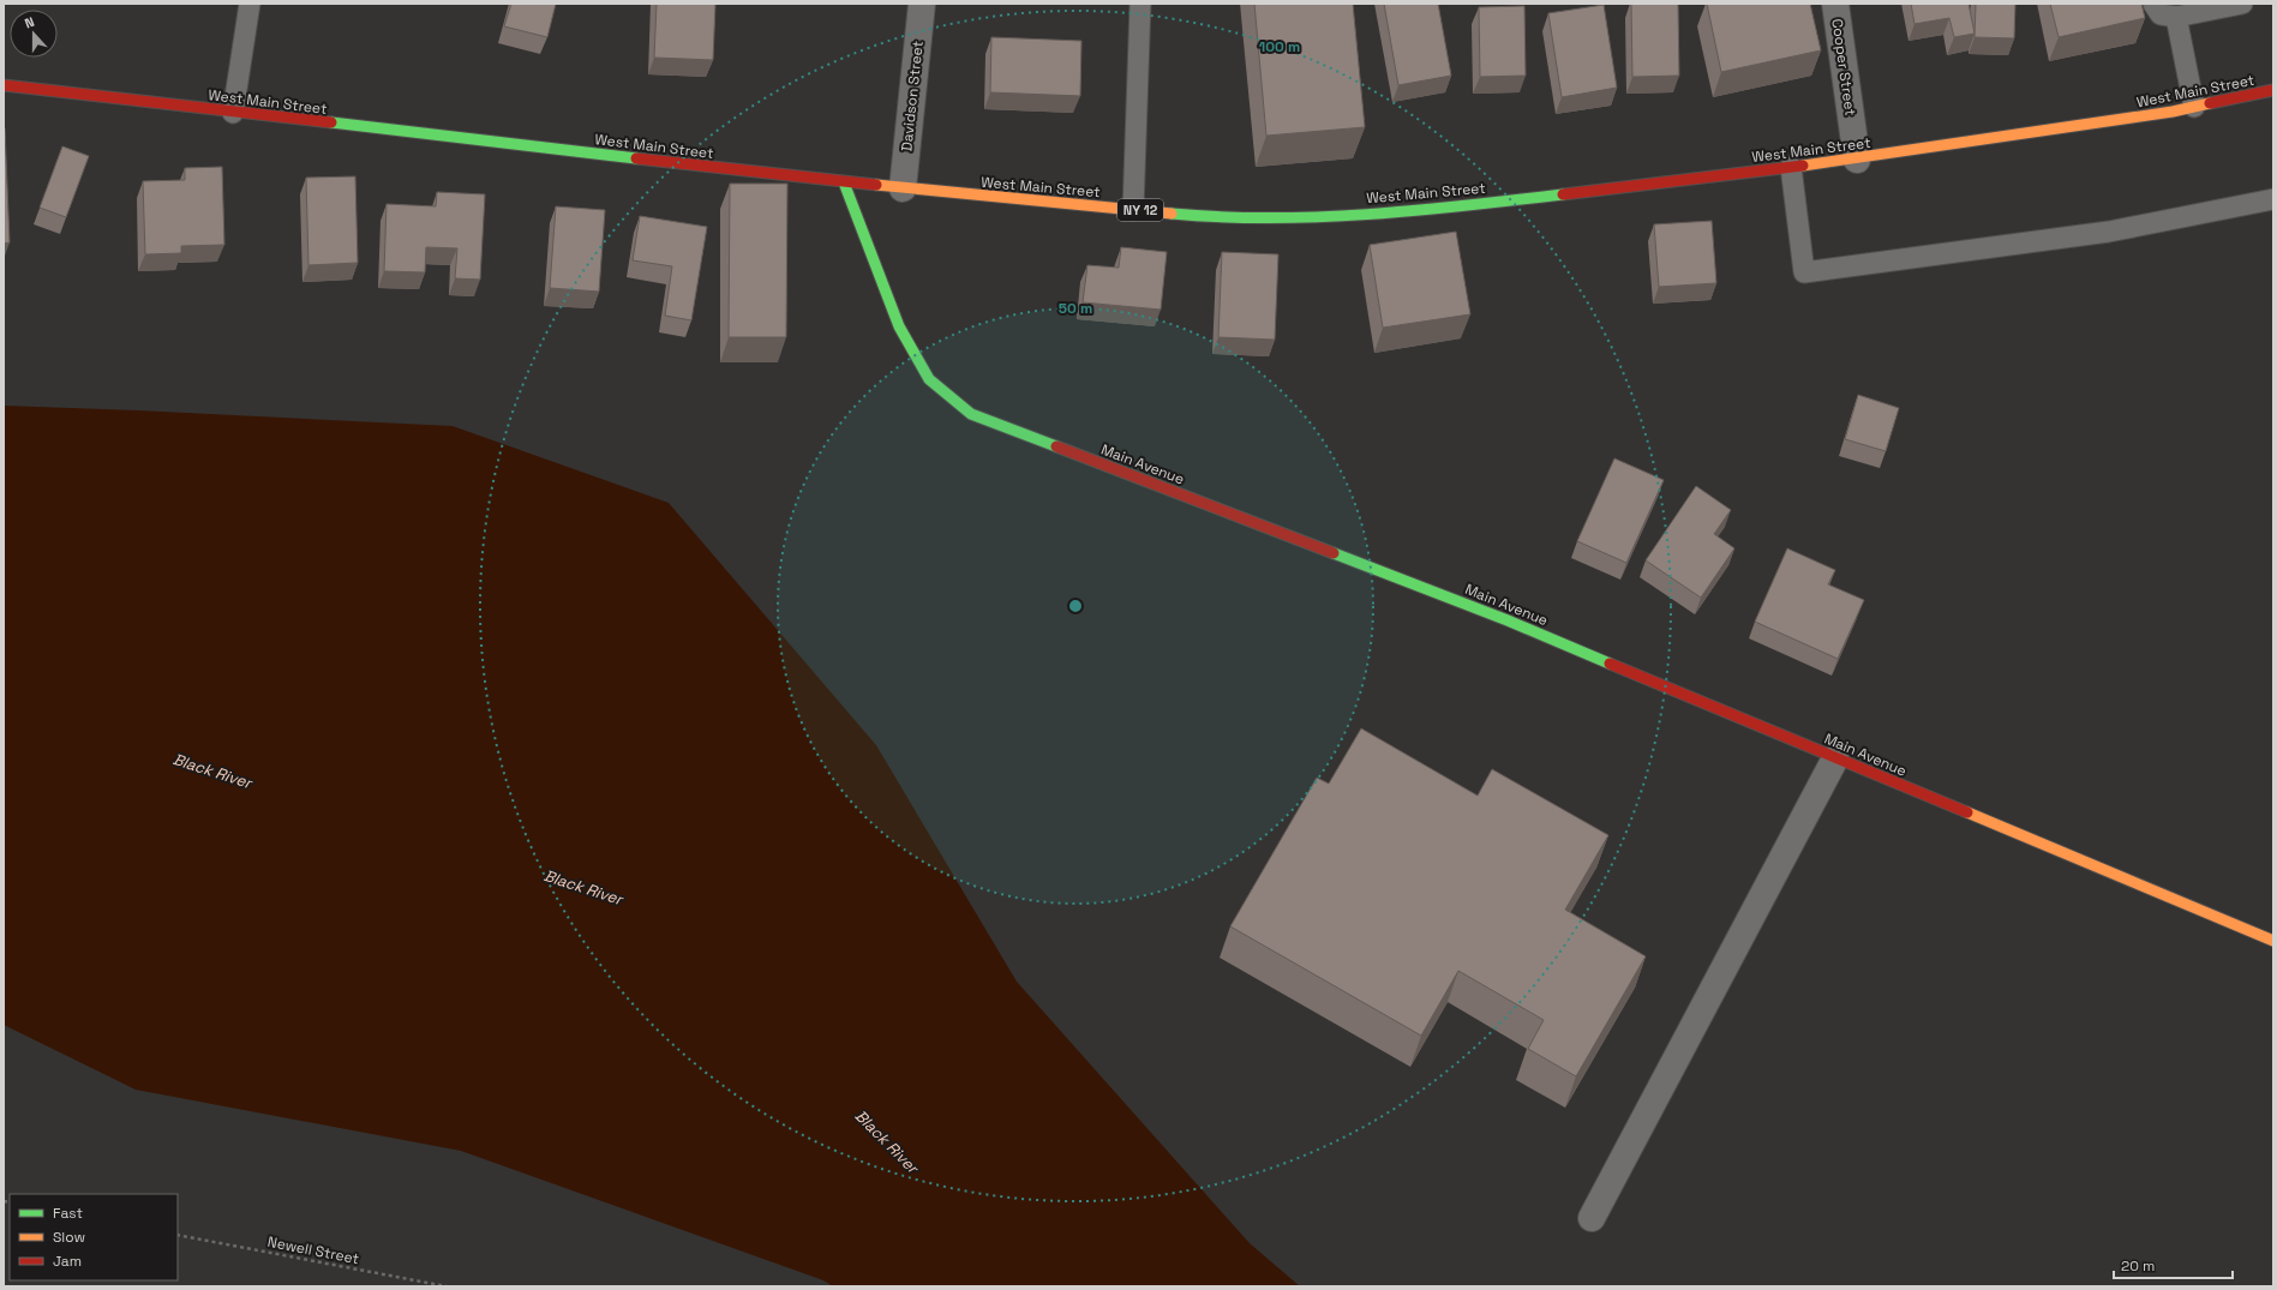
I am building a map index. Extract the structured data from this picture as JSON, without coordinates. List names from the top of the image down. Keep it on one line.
{"streets":{"main road":["West Main Street","NY 12","Main Avenue"],"street":["Cooper Street","Davidson Street"],"path":["Newell Street"]},"crossings":[["Cooper Street","West Main Street"],["West Main Street","Davidson Street"],["West Main Street","Main Avenue"]],"water":["Black River"],"legend":["Fast","Slow","Jam"],"scale_bar":"20 m","north":"top","rings":["100 m","50 m"]}
